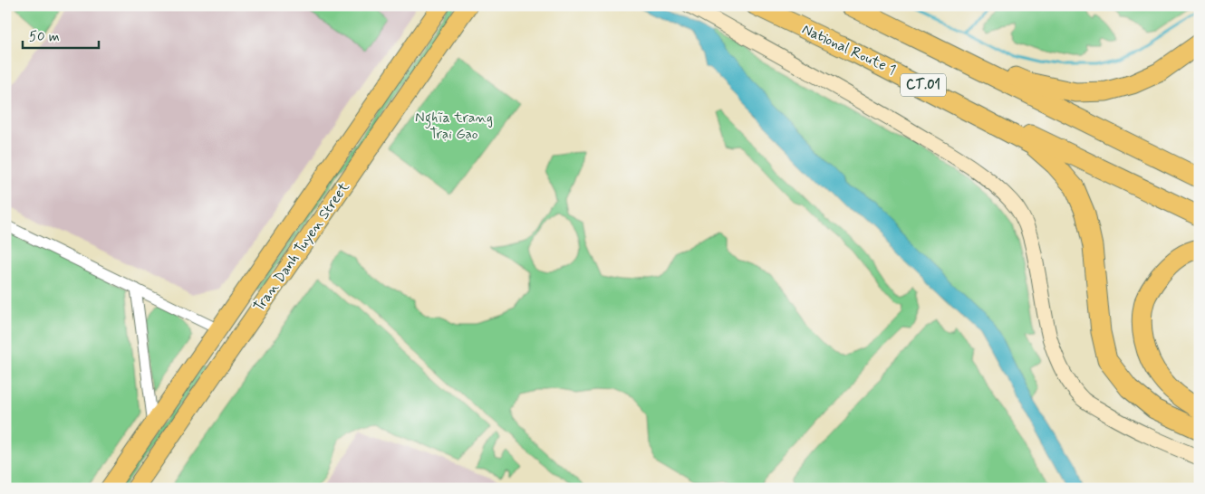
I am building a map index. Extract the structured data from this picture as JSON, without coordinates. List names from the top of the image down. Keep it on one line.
{"streets":{"highway":["National Route 1","CT.01"],"main road":["Tran Danh Tuyen Street"]},"parks":["Nghĩa trang Trại Gạo"],"scale_bar":"50 m"}
